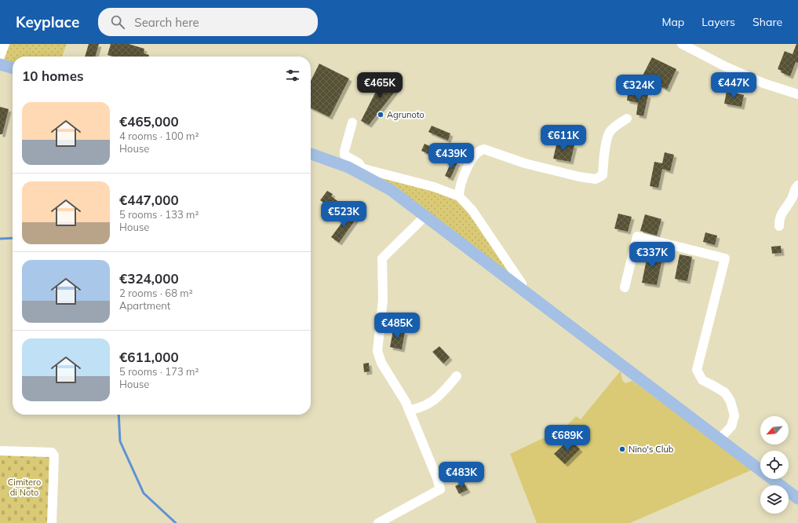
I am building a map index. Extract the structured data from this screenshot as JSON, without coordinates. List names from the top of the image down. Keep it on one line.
{"parks":["Cimitero di Noto"],"places":["Agrunoto","Nino's Club"],"north":"bottom left","page":{"header":"Keyplace","search":"Search here","nav":["Map","Layers","Share"],"heading":"10 homes","price":["€465K","€447K","€324K","€611K","€439K","€523K","€337K","€485K","€689K","€483K"],"list":[{"name":"€465,000","note":"4 rooms · 100 m² · House"},{"name":"€447,000","note":"5 rooms · 133 m² · House"},{"name":"€324,000","note":"2 rooms · 68 m² · Apartment"},{"name":"€611,000","note":"5 rooms · 173 m² · House"}]}}
